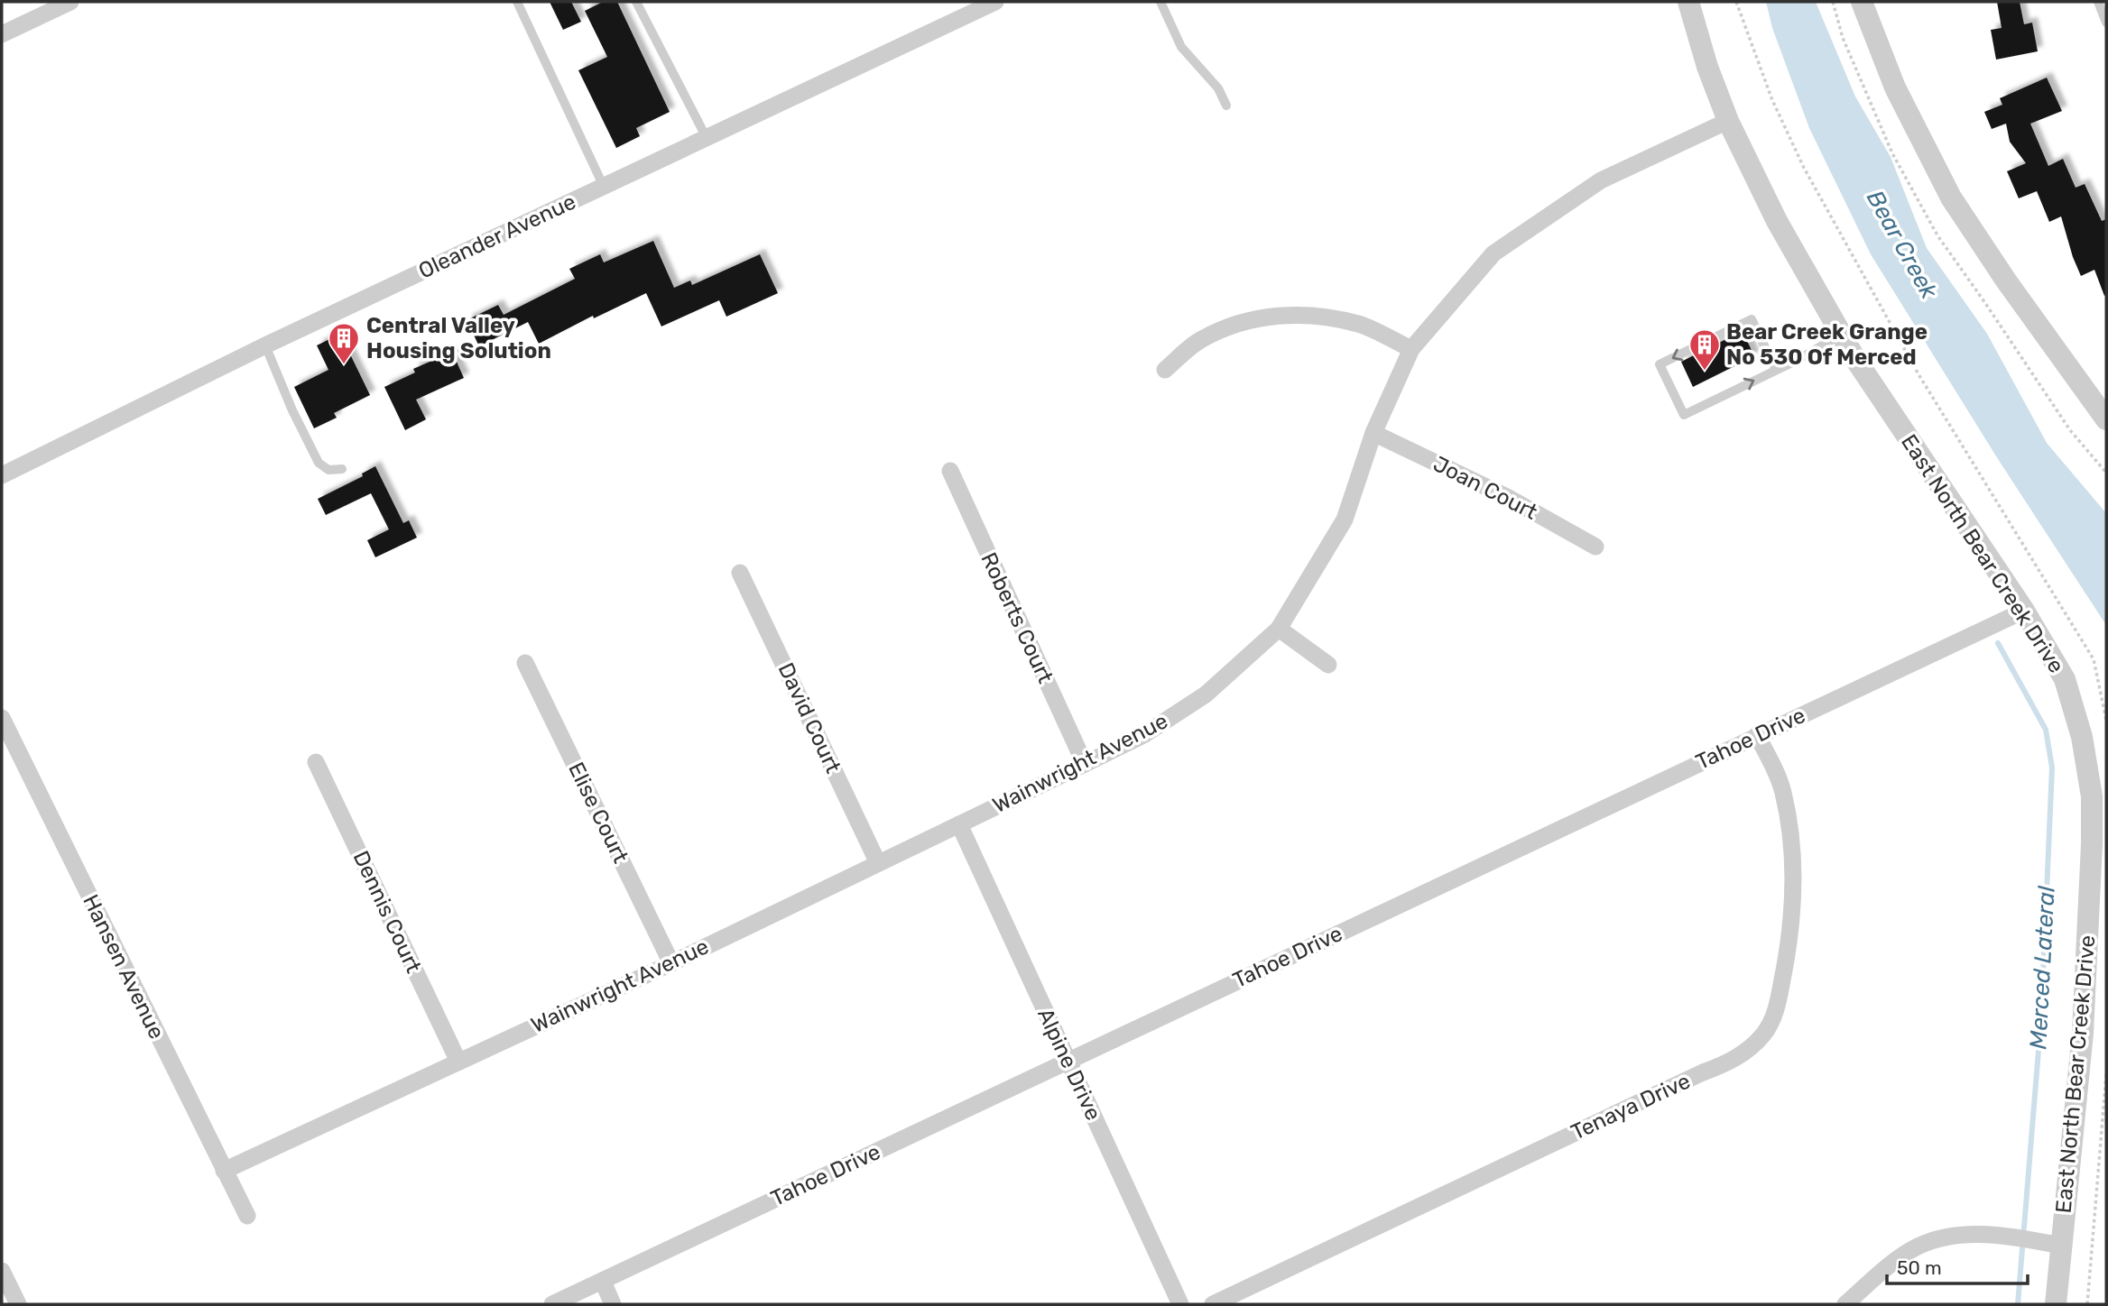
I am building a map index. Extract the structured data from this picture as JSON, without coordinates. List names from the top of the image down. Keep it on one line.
{"streets":{"street":["Oleander Avenue","Joan Court","East North Bear Creek Drive","Roberts Court","David Court","Tahoe Drive","Wainwright Avenue","Elise Court","Dennis Court","Hansen Avenue","Alpine Drive","Tenaya Drive"]},"crossings":[["Joan Court","Wainwright Avenue"],["East North Bear Creek Drive","Tahoe Drive"],["East North Bear Creek Drive","Wainwright Avenue"],["Roberts Court","Wainwright Avenue"],["David Court","Wainwright Avenue"],["Tahoe Drive","Alpine Drive"],["Tahoe Drive","Tenaya Drive"],["Wainwright Avenue","Elise Court"],["Wainwright Avenue","Dennis Court"],["Wainwright Avenue","Hansen Avenue"],["Wainwright Avenue","Alpine Drive"]],"water":["Bear Creek","Merced Lateral"],"places":{"building":["Central Valley Housing Solution","Bear Creek Grange No 530 Of Merced"]},"scale_bar":"50 m"}
